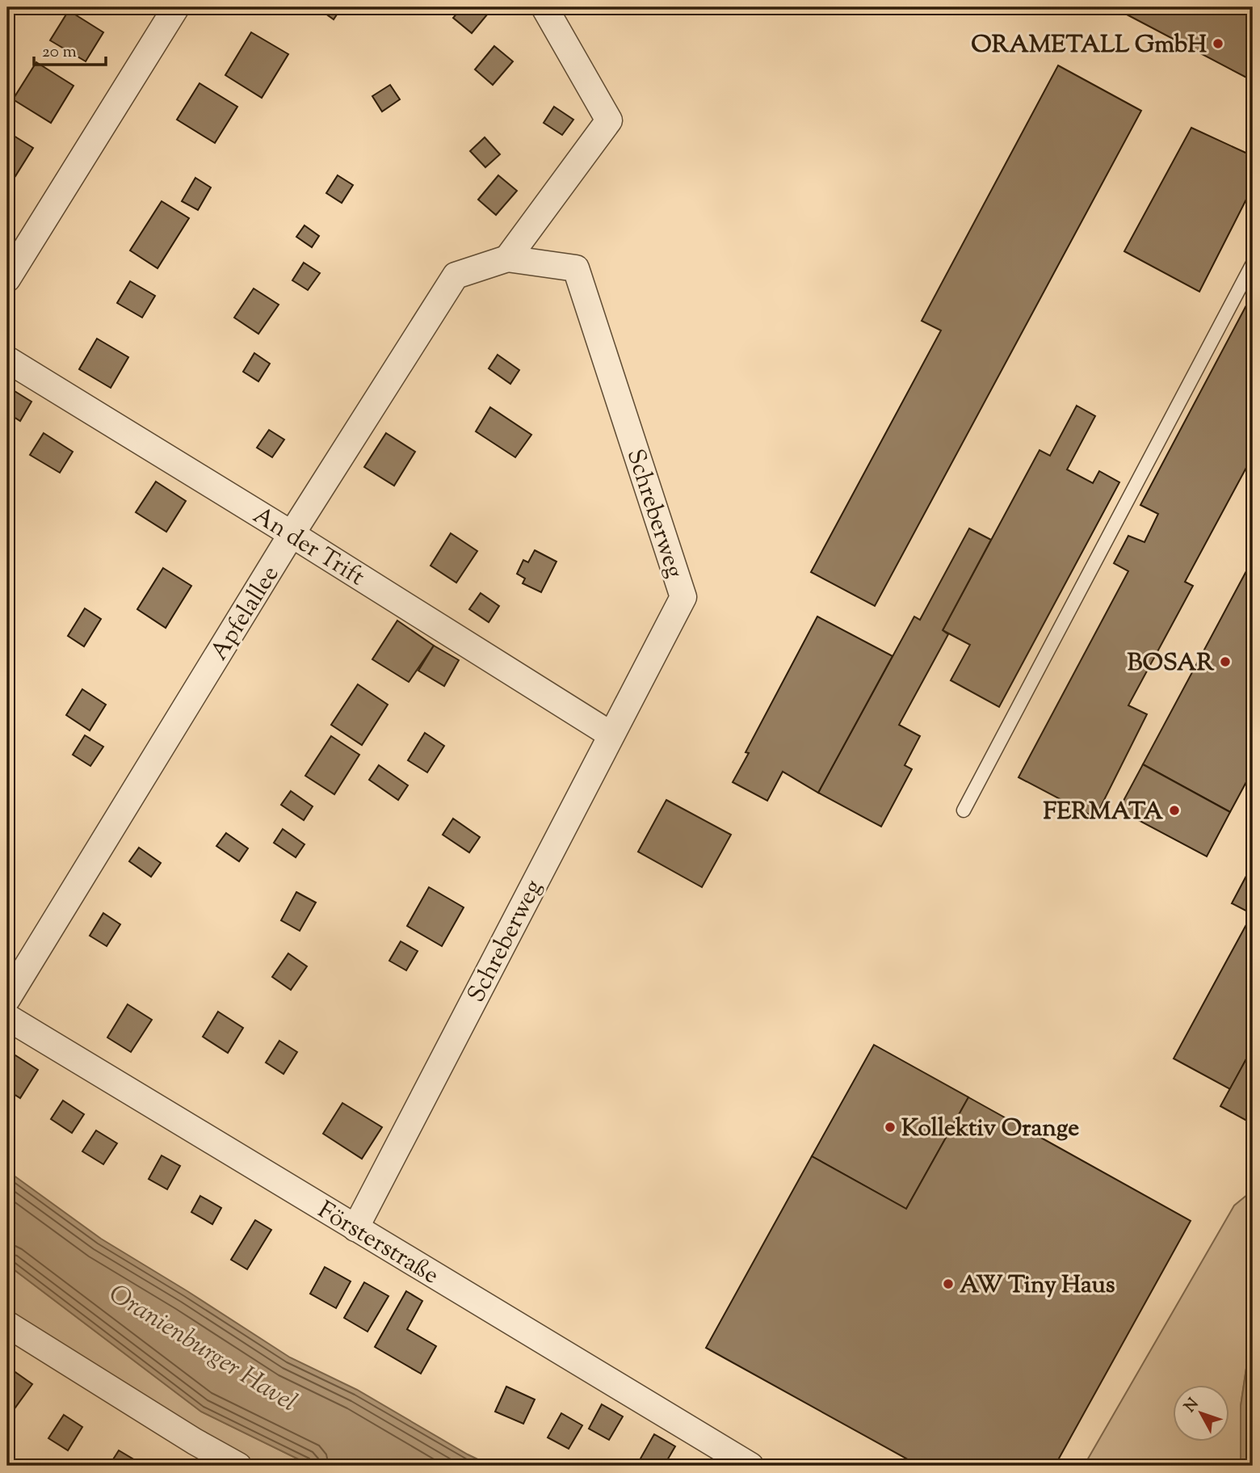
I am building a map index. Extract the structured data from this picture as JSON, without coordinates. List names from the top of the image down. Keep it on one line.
{"streets":{"street":["Schreberweg","An der Trift","Apfelallee","Försterstraße"]},"crossings":[["Schreberweg","An der Trift"],["Schreberweg","Apfelallee"],["Schreberweg","Försterstraße"],["An der Trift","Apfelallee"]],"water":["Oranienburger Havel"],"places":["ORAMETALL GmbH","BOSAR","FERMATA","Kollektiv Orange","AW Tiny Haus"],"scale_bar":"20 m","north":"top left"}
